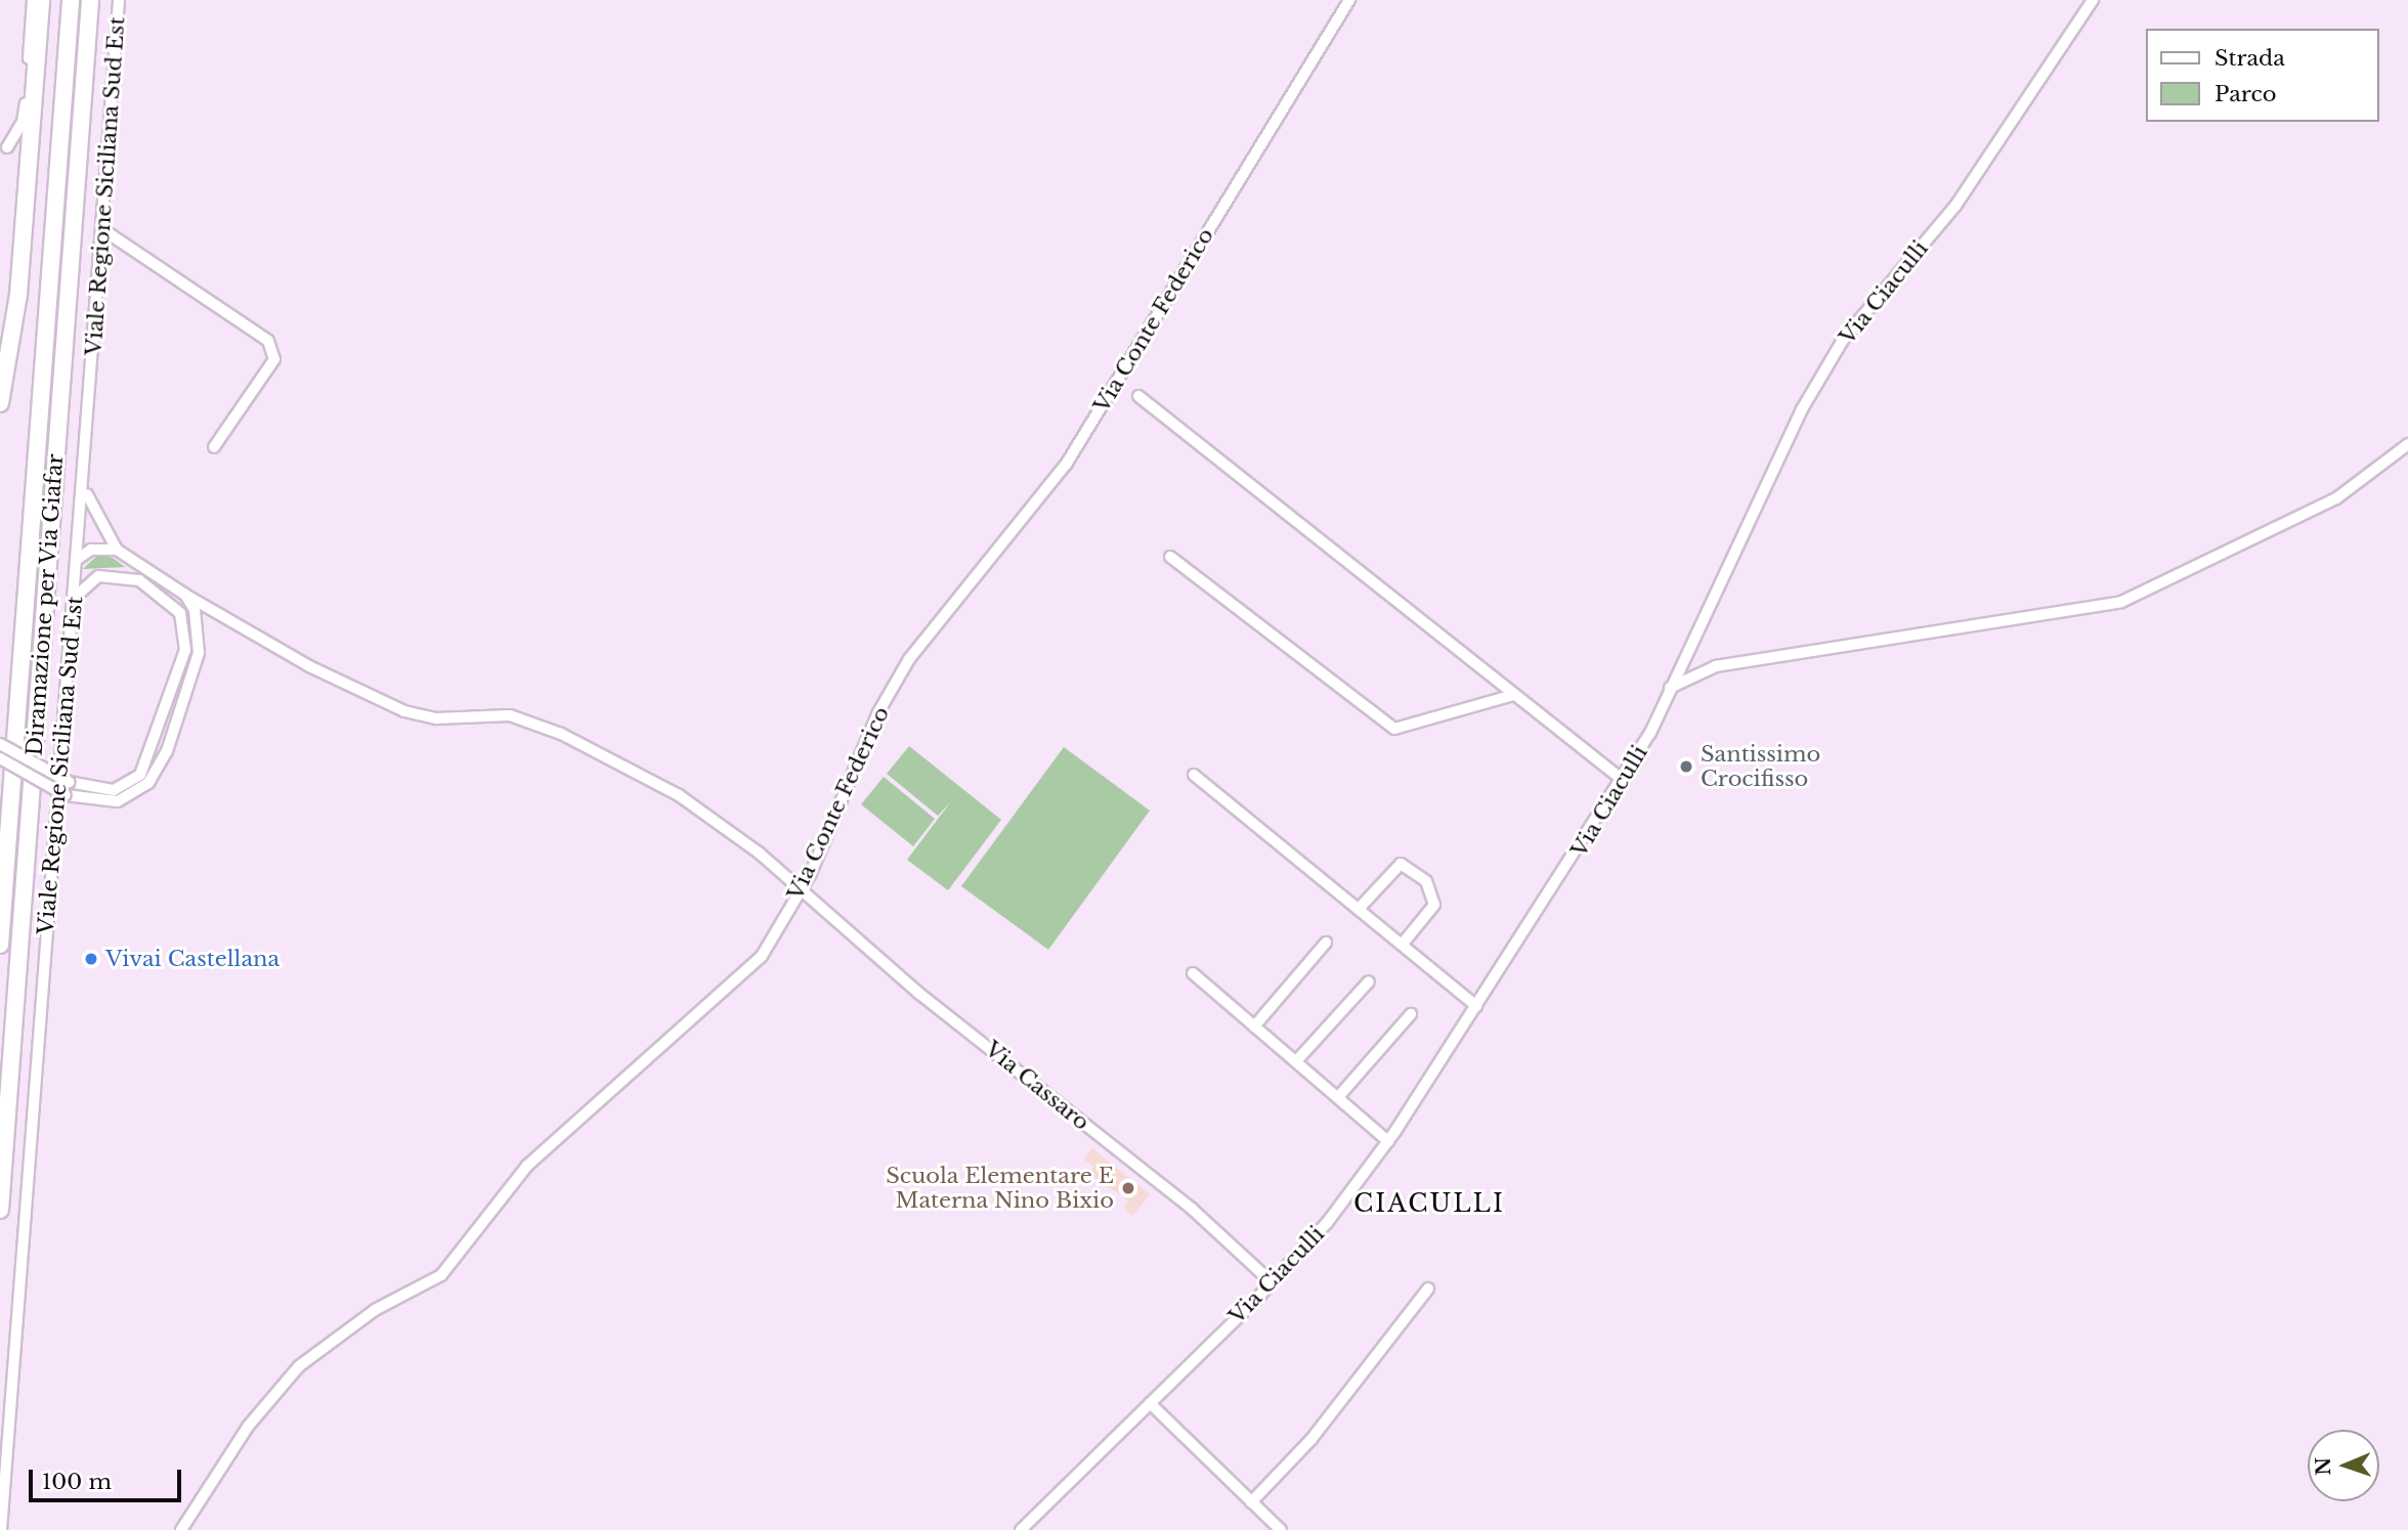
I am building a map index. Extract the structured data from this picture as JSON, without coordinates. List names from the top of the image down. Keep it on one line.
{"streets":{"highway":["Diramazione per Via Giafar"],"street":["Viale Regione Siciliana Sud Est","Via Ciaculli","Via Conte Federico","Via Cassaro"]},"crossings":[["Via Ciaculli","Via Cassaro"],["Via Conte Federico","Via Cassaro"]],"districts":["CIACULLI"],"places":["Santissimo Crocifisso","Vivai Castellana","Scuola Elementare E Materna Nino Bixio"],"legend":["Strada","Parco"],"scale_bar":"100 m","north":"left"}
